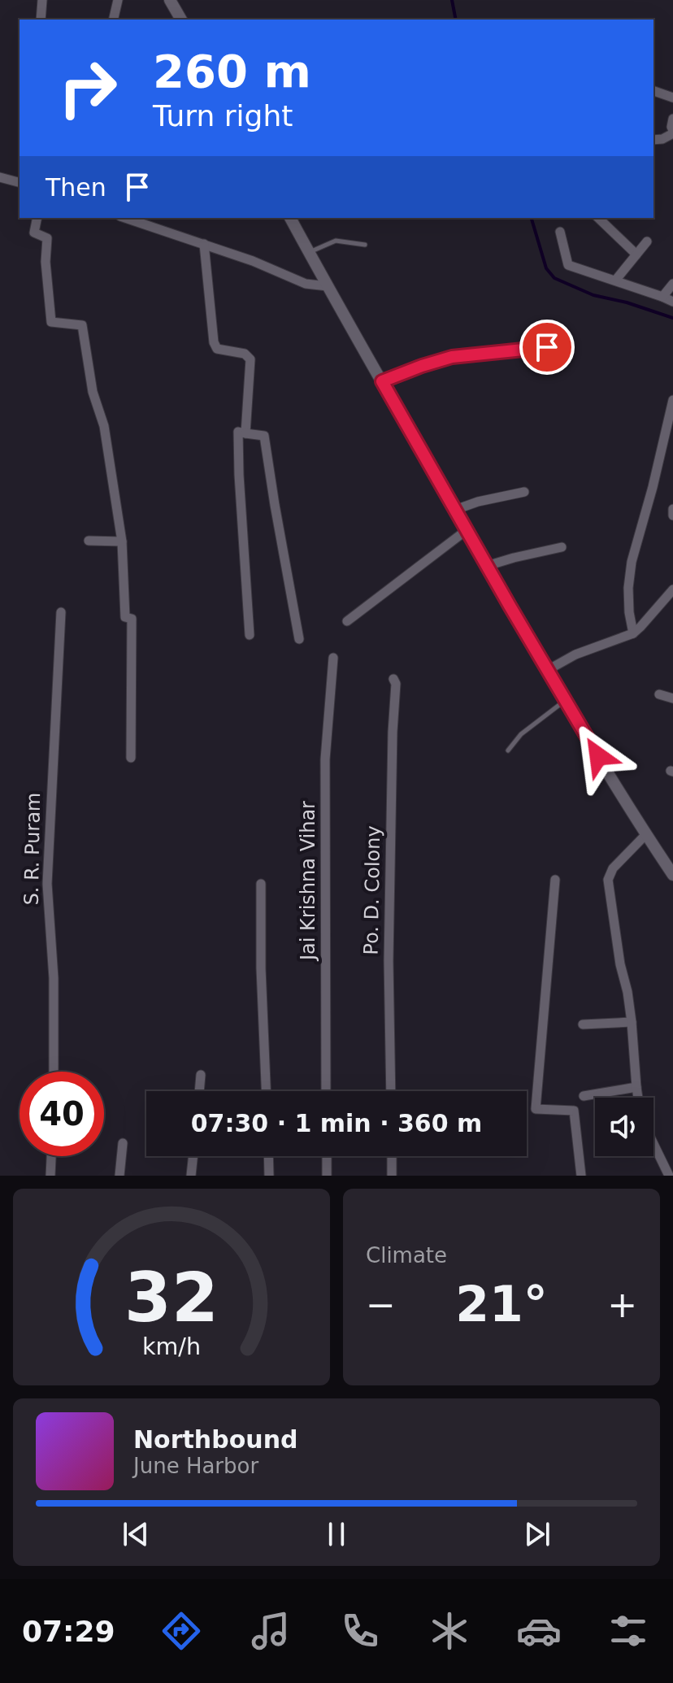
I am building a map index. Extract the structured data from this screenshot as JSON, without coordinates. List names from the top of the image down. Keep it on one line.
{"streets":{"street":["S. R. Puram","Jai Krishna Vihar","Po. D. Colony"]},"page":{"turn":["260 m","Turn right"],"then":"Then","limit":"40","trip":"07:30 · 1 min · 360 m","tile":"Climate","heat":["−","21°","+"],"song":["Northbound","June Harbor"],"tabs":"07:29","gauge":["32","km/h"]}}
